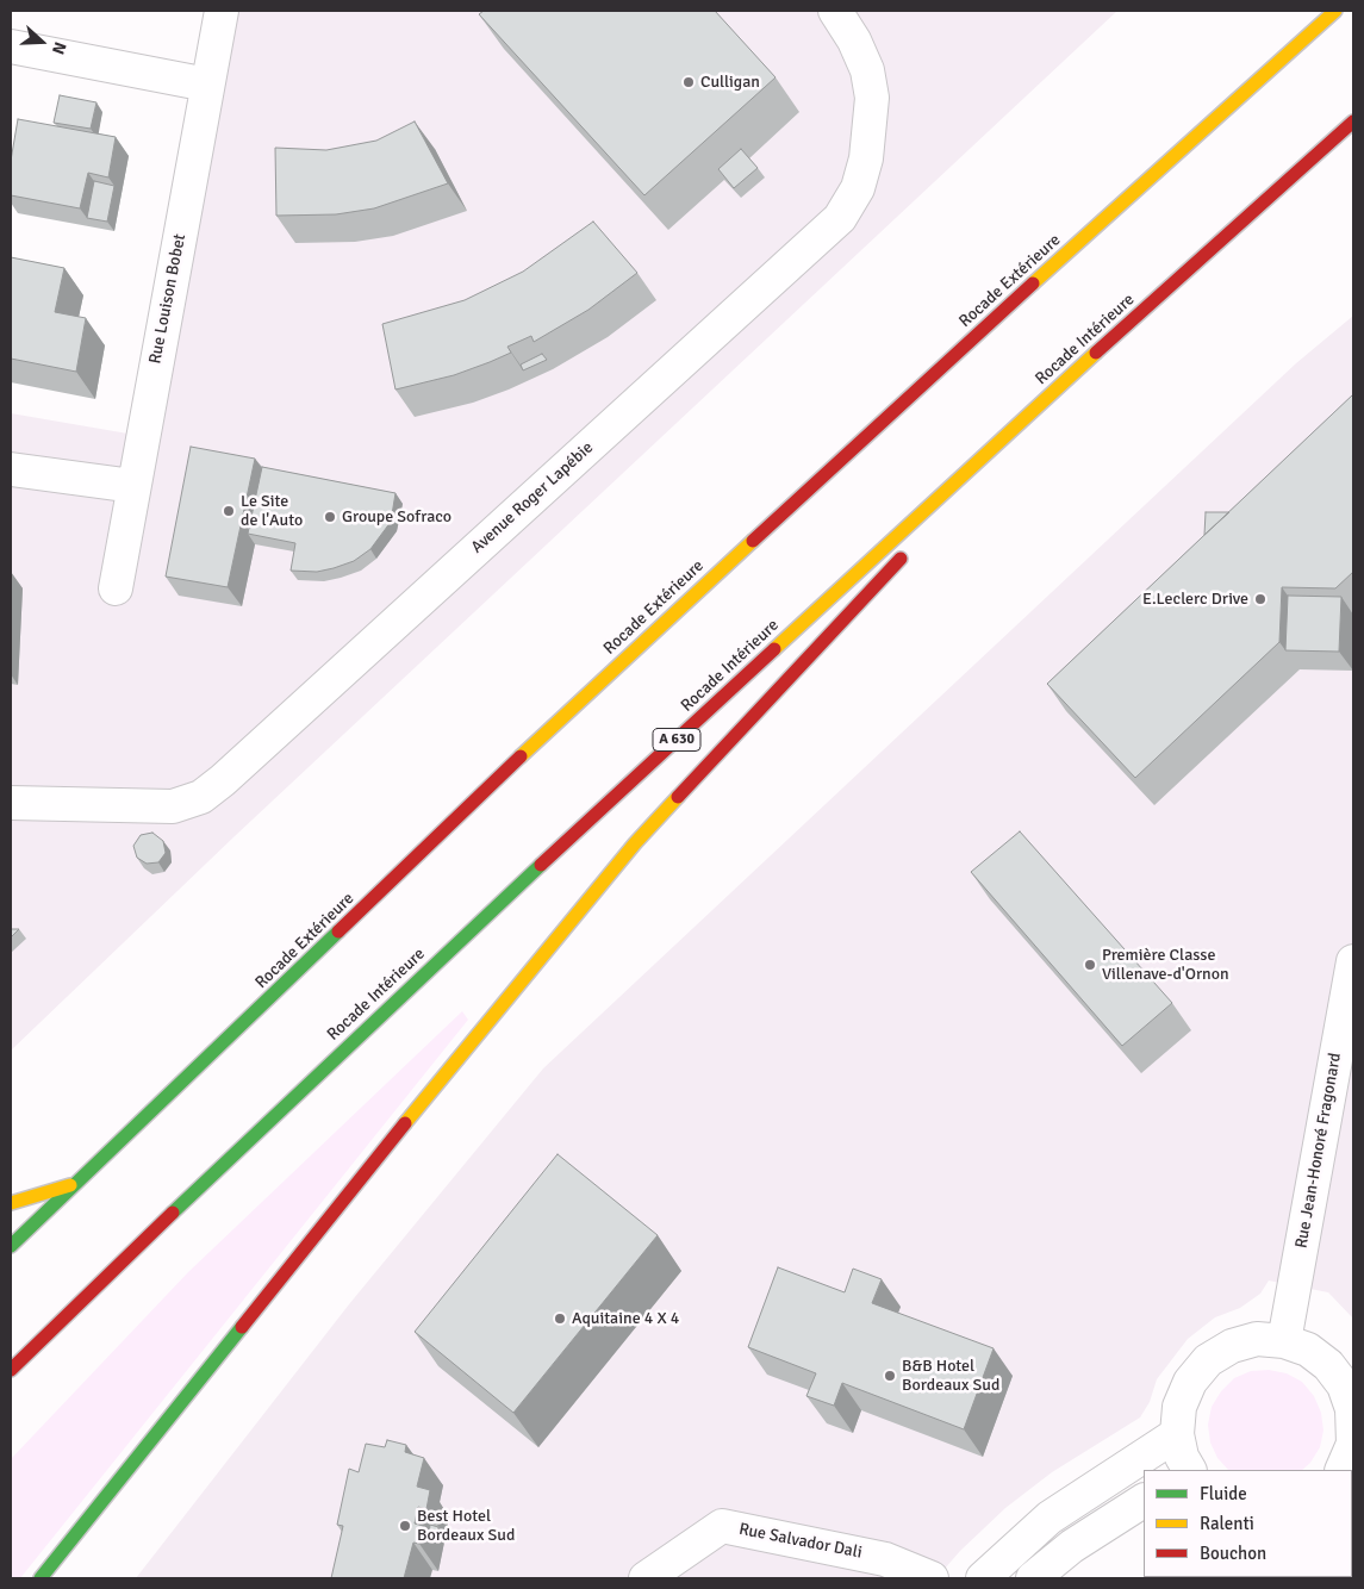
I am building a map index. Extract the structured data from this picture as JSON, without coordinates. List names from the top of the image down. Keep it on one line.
{"streets":{"highway":["Rocade Extérieure","Rocade Intérieure","A 630"],"street":["Rue Louison Bobet","Avenue Roger Lapébie","Rue Jean-Honoré Fragonard","Rue Salvador Dali"]},"places":["Culligan","Le Site de l'Auto","Groupe Sofraco","E.Leclerc Drive","Première Classe Villenave-d'Ornon","Aquitaine 4 X 4","B&B Hotel Bordeaux Sud","Best Hotel Bordeaux Sud"],"legend":["Fluide","Ralenti","Bouchon"],"north":"right"}
